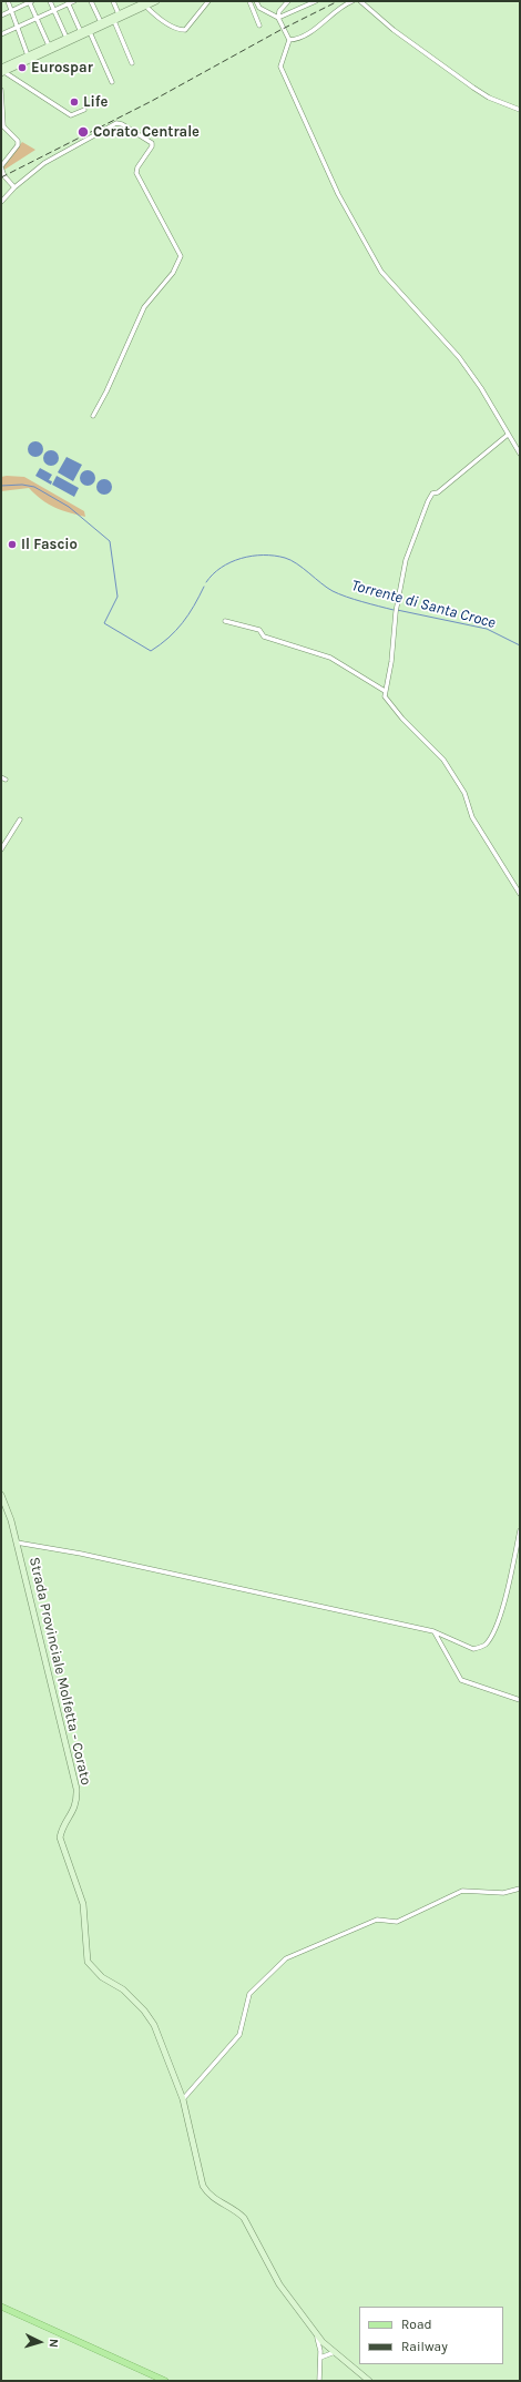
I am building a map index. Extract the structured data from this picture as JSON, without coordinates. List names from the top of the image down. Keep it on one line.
{"streets":{"street":["Strada Provinciale Molfetta - Corato"]},"water":["Torrente di Santa Croce"],"places":["Eurospar","Life","Corato Centrale","Il Fascio"],"legend":["Road","Railway"],"north":"right"}
